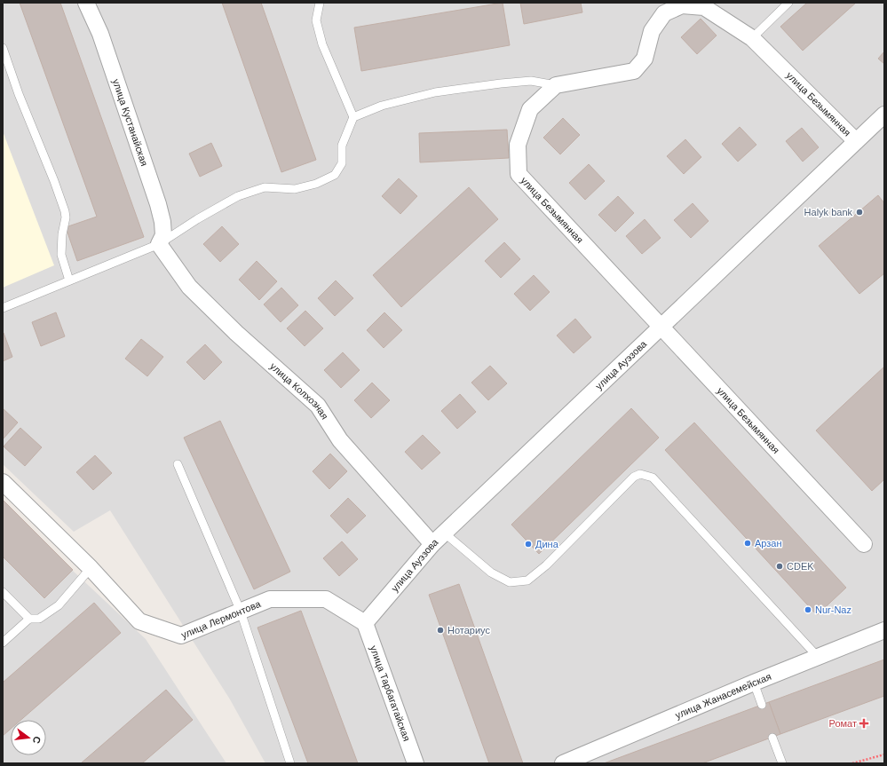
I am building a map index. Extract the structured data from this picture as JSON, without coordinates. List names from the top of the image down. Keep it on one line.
{"streets":{"street":["улица Безымянная","улица Кустанайская","улица Ауэзова","улица Колхозная","улица Лермонтова","улица Тарбагатайская","улица Жанасемейская"]},"crossings":[["улица Безымянная","улица Ауэзова"],["улица Кустанайская","улица Колхозная"],["улица Ауэзова","улица Колхозная"],["улица Ауэзова","улица Лермонтова"],["улица Ауэзова","улица Тарбагатайская"],["улица Лермонтова","улица Тарбагатайская"]],"places":{"other":["Halyk bank","Арзан","Дина","CDEK","Nur-Naz","Нотариус"],"health":["Ромат"]},"north":"right"}
